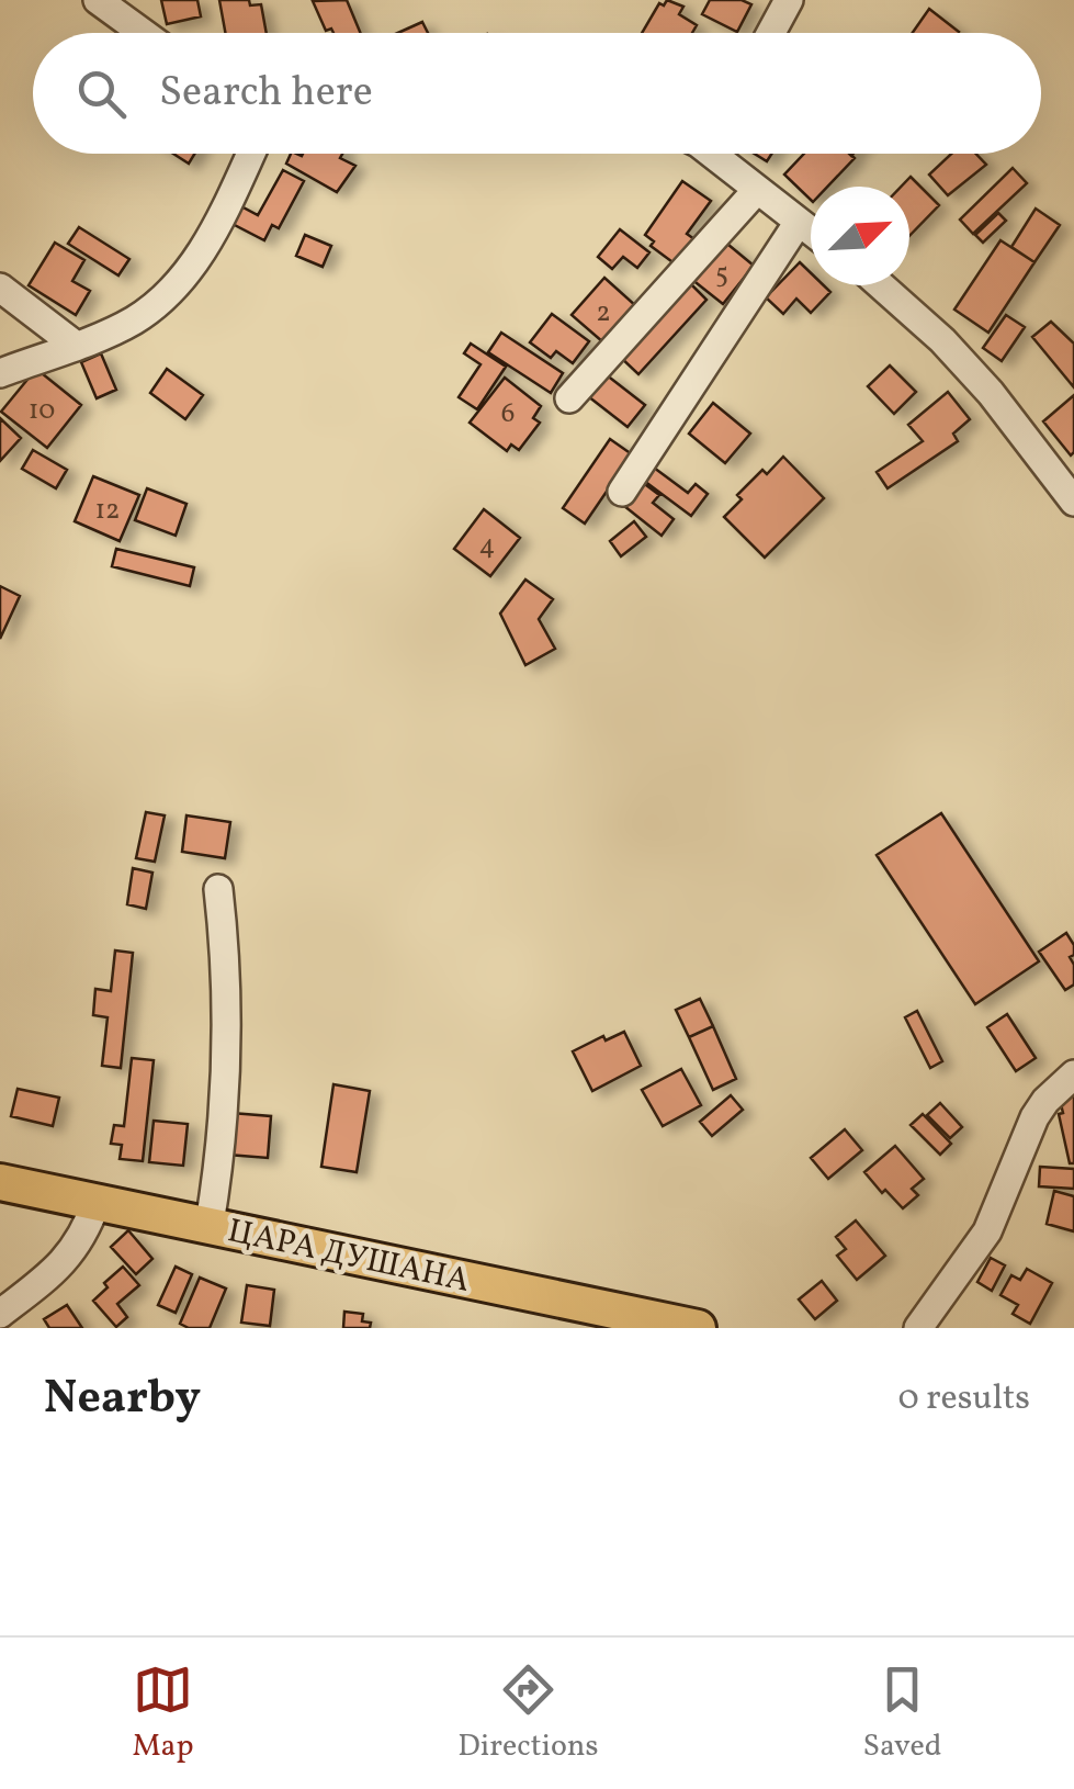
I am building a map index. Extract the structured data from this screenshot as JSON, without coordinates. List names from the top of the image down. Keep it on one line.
{"streets":{"main road":["ЦАРА ДУШАНА"]},"house_numbers":["5","2","10","6","12","4"],"north":"top right","page":{"search":"Search here","heading":["Nearby","0 results"],"nav":["Map","Directions","Saved"]}}
